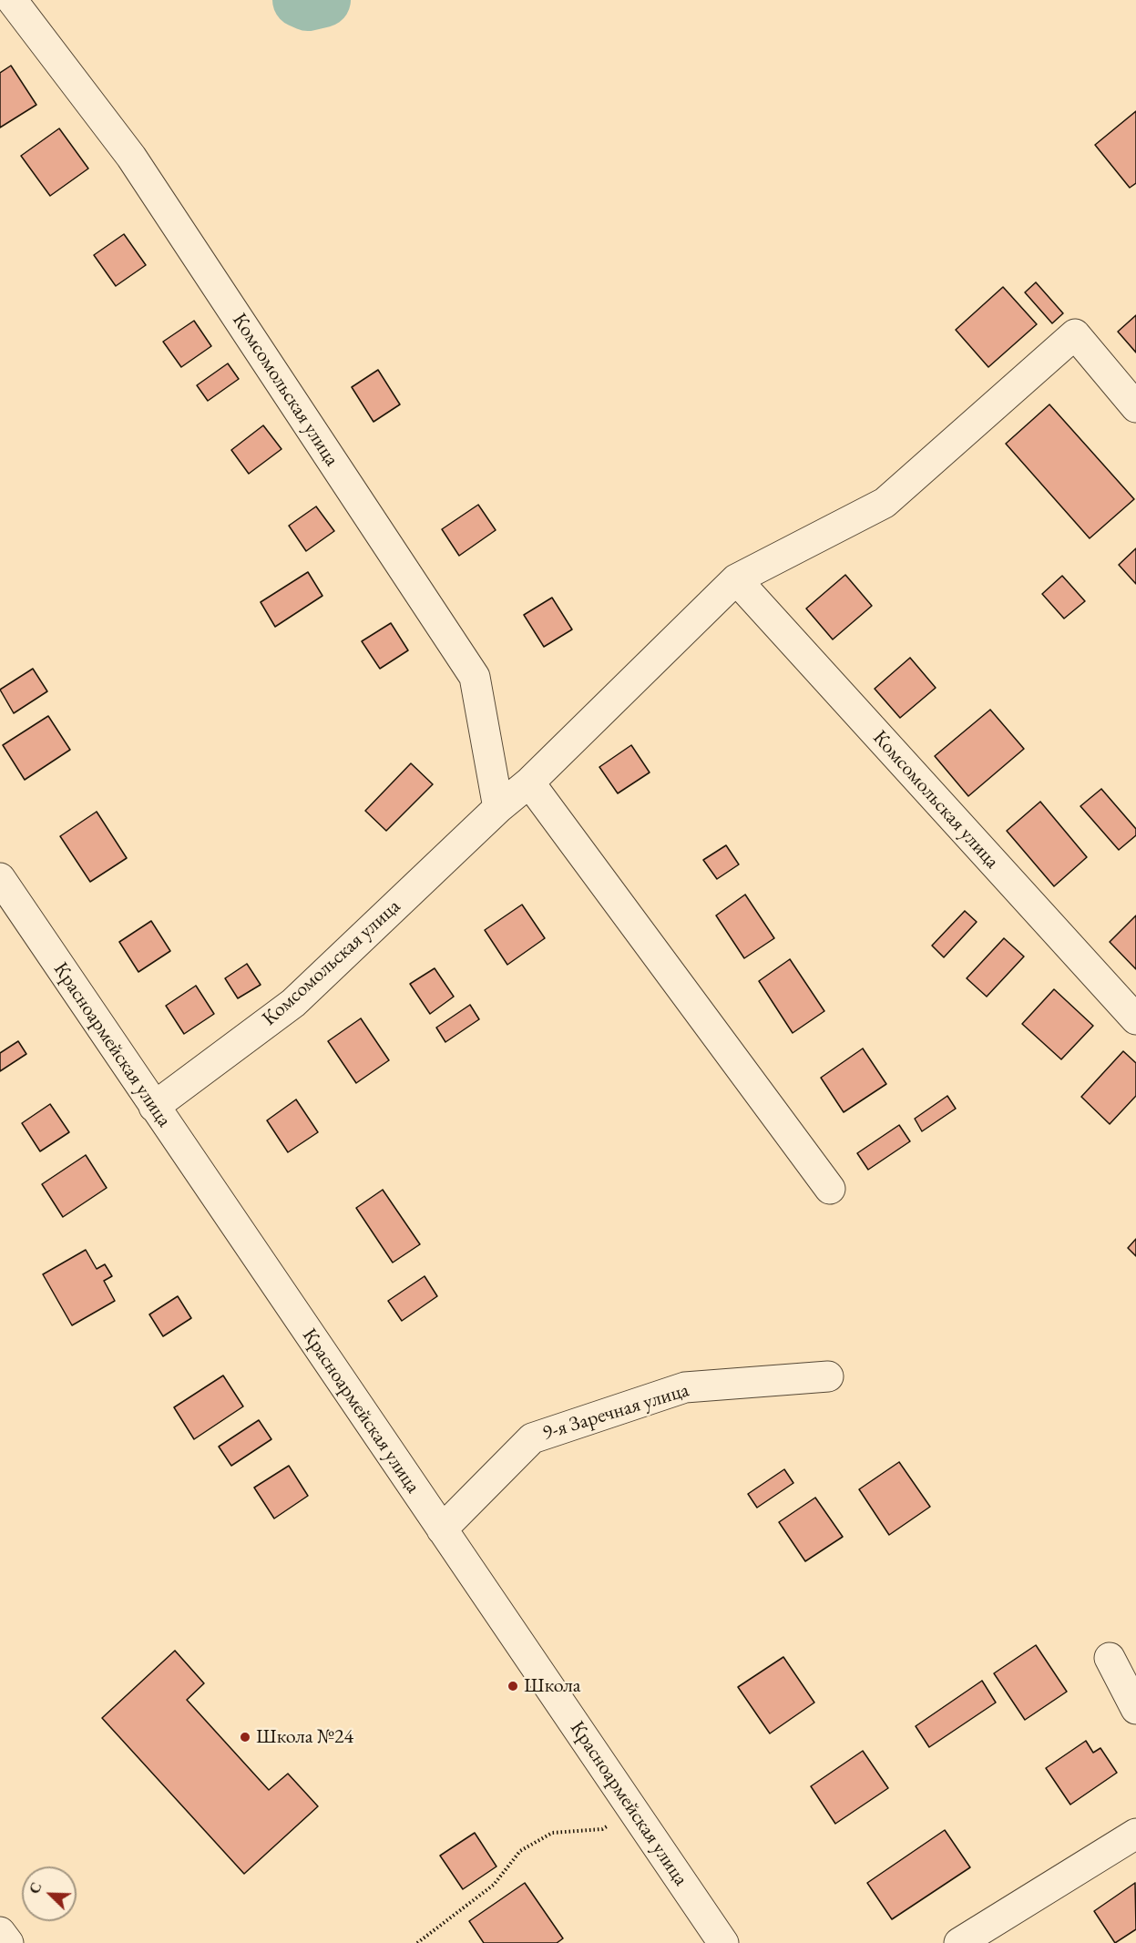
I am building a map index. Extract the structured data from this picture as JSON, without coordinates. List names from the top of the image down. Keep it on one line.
{"streets":{"street":["Комсомольская улица","Красноармейская улица","9-я Заречная улица"]},"crossings":[["Комсомольская улица","Красноармейская улица"],["Красноармейская улица","9-я Заречная улица"]],"places":["Школа","Школа №24"],"north":"top left"}
